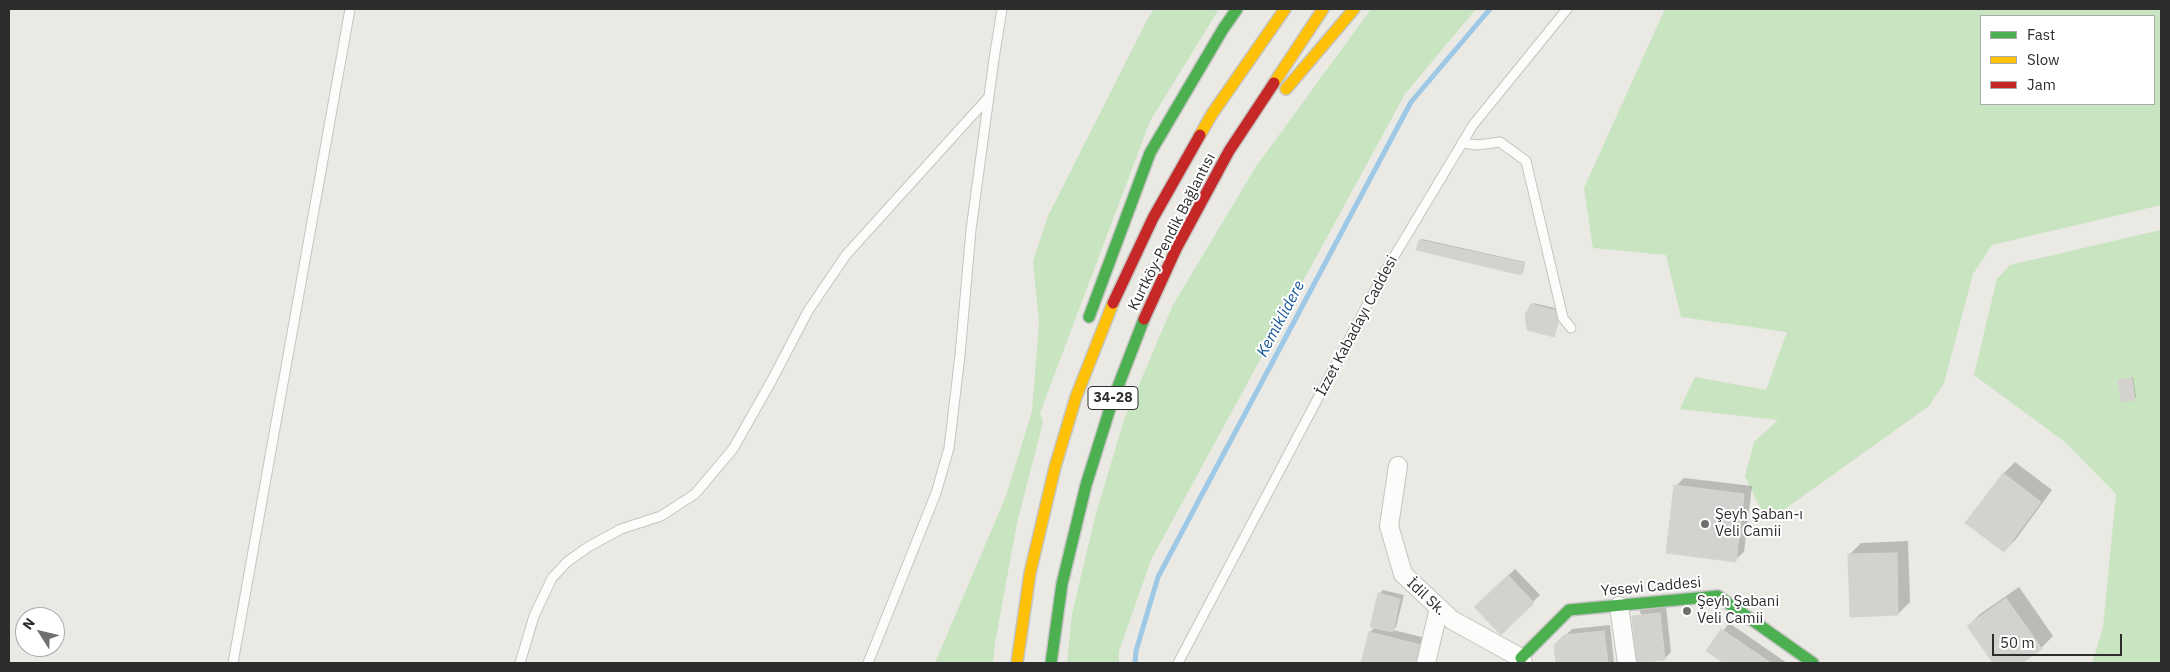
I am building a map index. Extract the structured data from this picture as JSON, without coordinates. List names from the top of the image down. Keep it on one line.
{"streets":{"main road":["Kurtköy-Pendik Bağlantısı","34-28","Yesevi Caddesi"],"street":["İdil Sk."],"lane":["İzzet Kabadayı Caddesi"]},"crossings":[["Yesevi Caddesi","İdil Sk."]],"water":["Kemiklidere"],"places":["Şeyh Şaban-ı Veli Camii","Şeyh Şabani Veli Camii"],"legend":["Fast","Slow","Jam"],"scale_bar":"50 m","north":"top left"}
